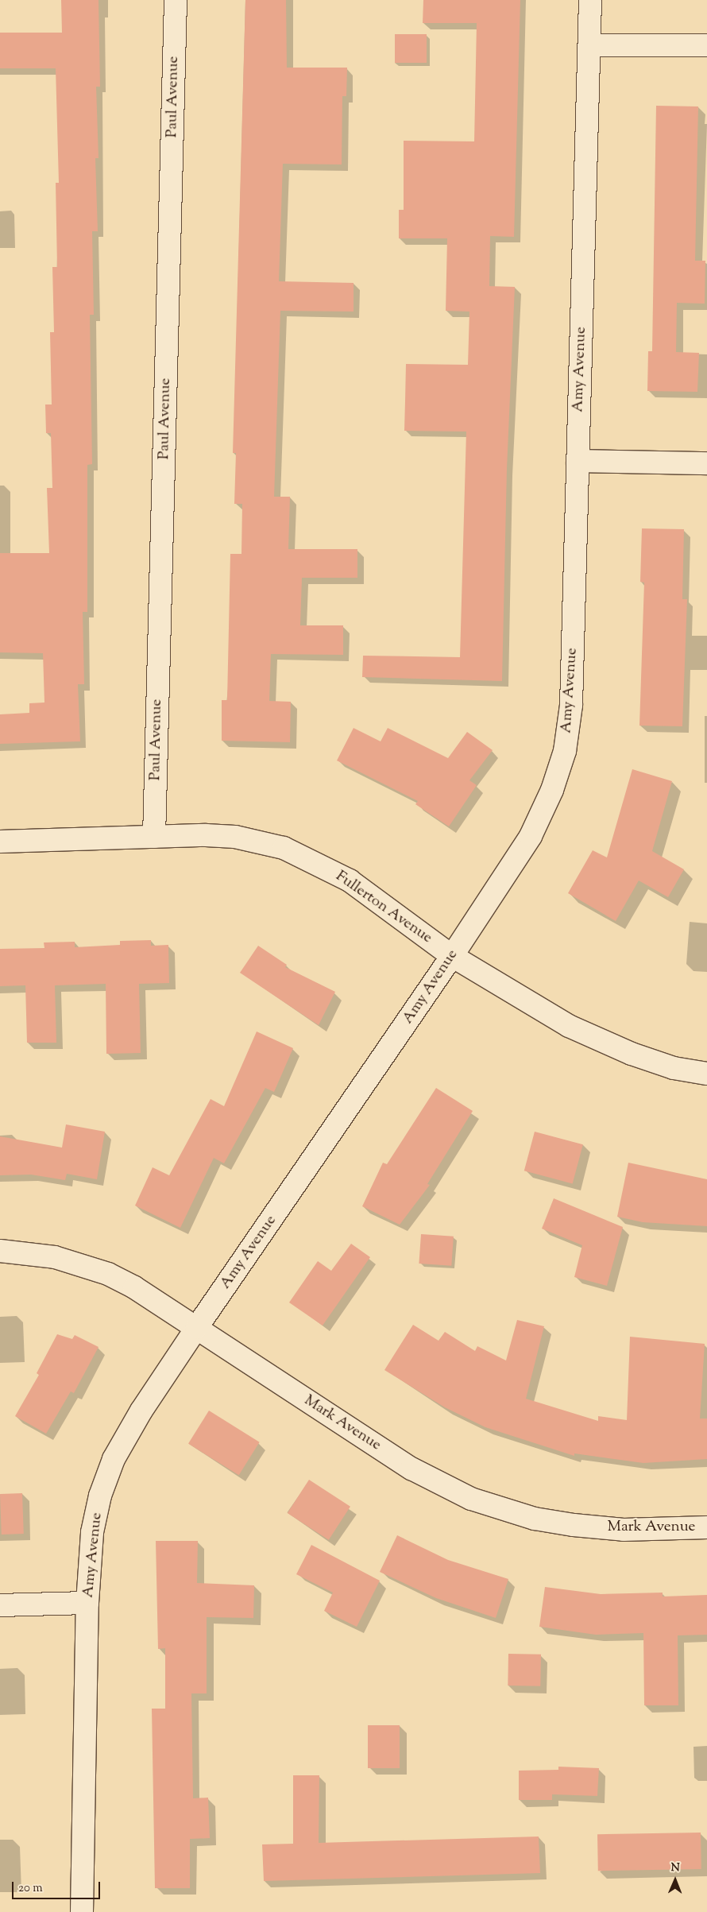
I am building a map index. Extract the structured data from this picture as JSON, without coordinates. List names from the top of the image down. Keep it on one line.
{"streets":{"street":["Paul Avenue","Amy Avenue","Fullerton Avenue","Mark Avenue"]},"crossings":[["Paul Avenue","Fullerton Avenue"],["Amy Avenue","Fullerton Avenue"],["Amy Avenue","Mark Avenue"]],"scale_bar":"20 m","north":"top"}
